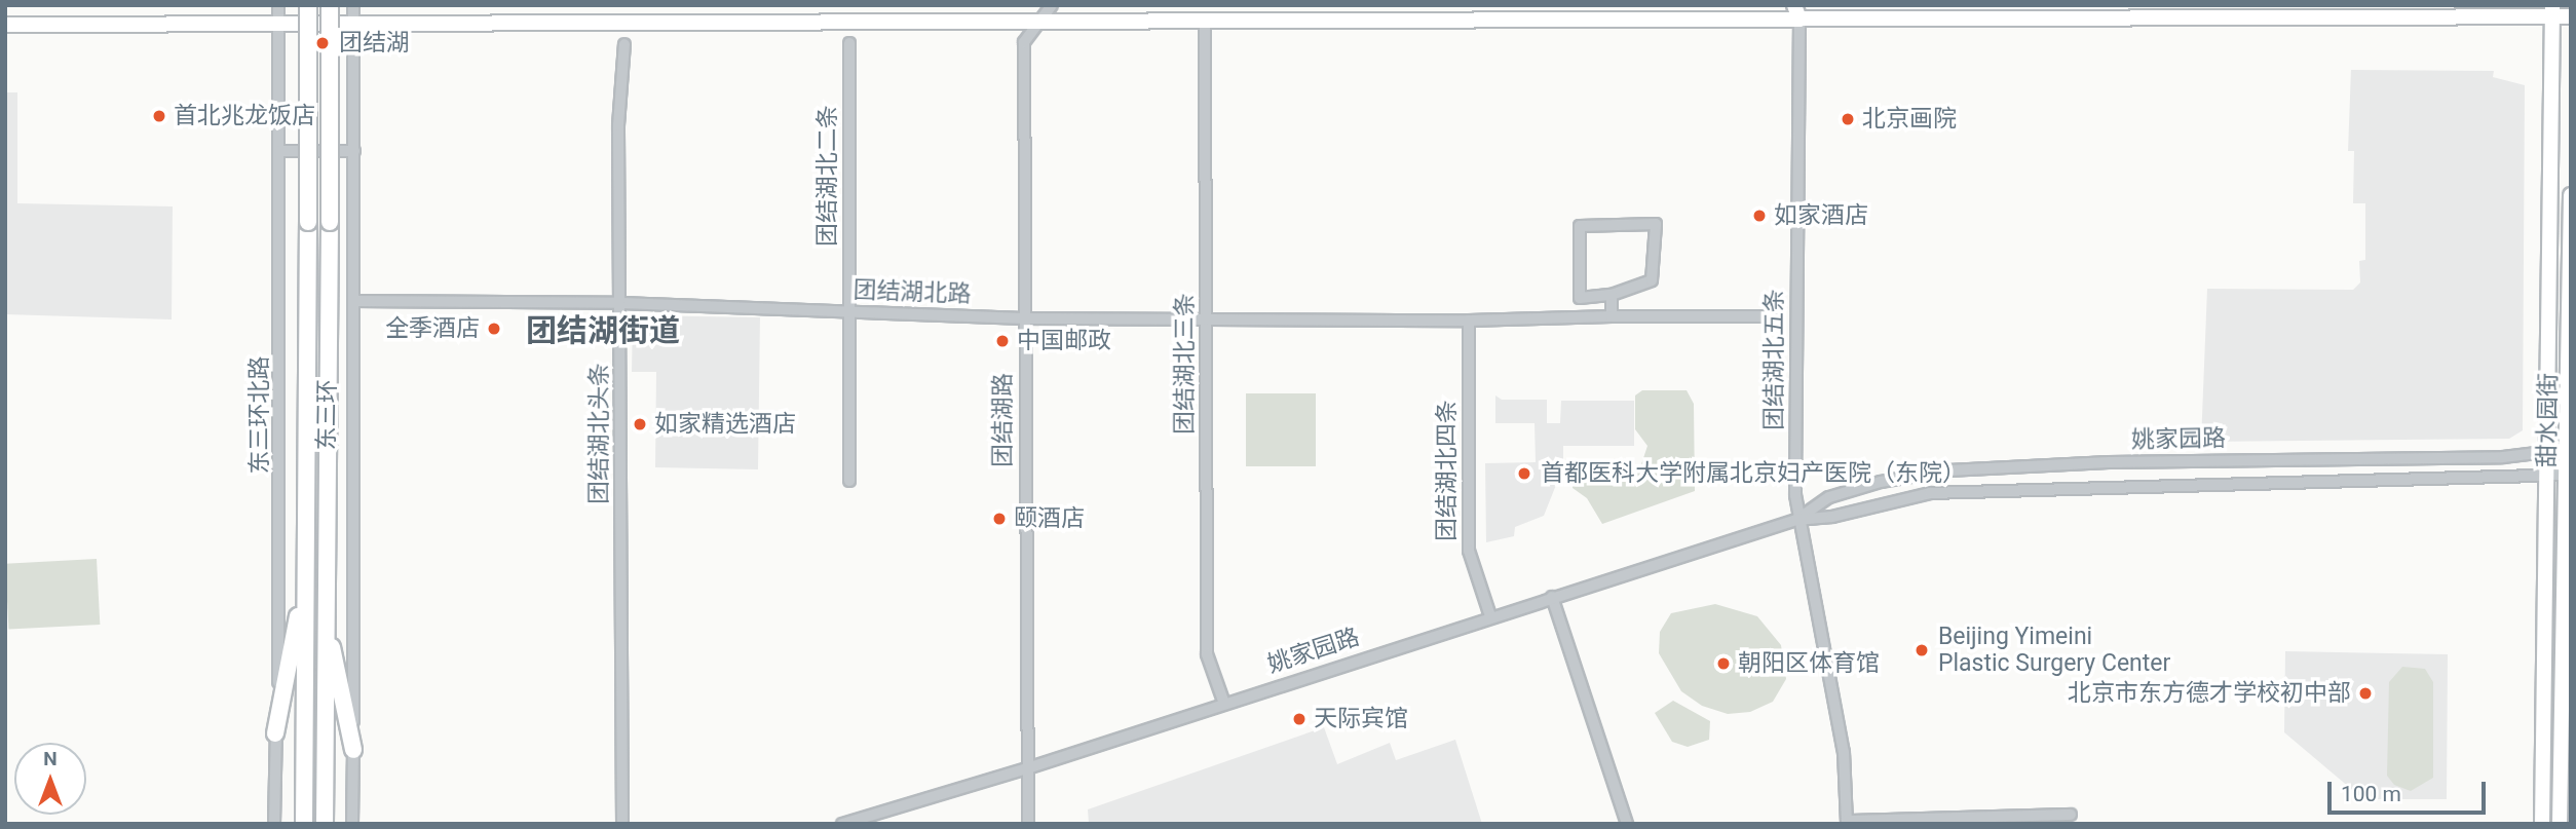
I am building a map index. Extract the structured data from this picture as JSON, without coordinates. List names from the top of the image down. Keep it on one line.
{"streets":{"highway":["东三环"],"main road":["甜水园街"],"street":["团结湖北二条","团结湖北路","团结湖北五条","团结湖北三条","东三环北路","团结湖路","团结湖北头条","姚家园路","团结湖北四条"]},"crossings":[["团结湖北二条","团结湖北路"],["团结湖北路","团结湖北三条"],["团结湖北路","团结湖路"],["团结湖北路","团结湖北头条"],["团结湖北路","团结湖北四条"],["团结湖北五条","姚家园路"],["团结湖北三条","姚家园路"],["团结湖路","姚家园路"],["甜水园街","姚家园路"],["姚家园路","团结湖北四条"]],"districts":["团结湖街道"],"places":["团结湖","首北兆龙饭店","北京画院","如家酒店","全季酒店","中国邮政","如家精选酒店","首都医科大学附属北京妇产医院（东院）","颐酒店","Beijing Yimeini Plastic Surgery Center","朝阳区体育馆","北京市东方德才学校初中部","天际宾馆"],"scale_bar":"100 m","north":"top"}
